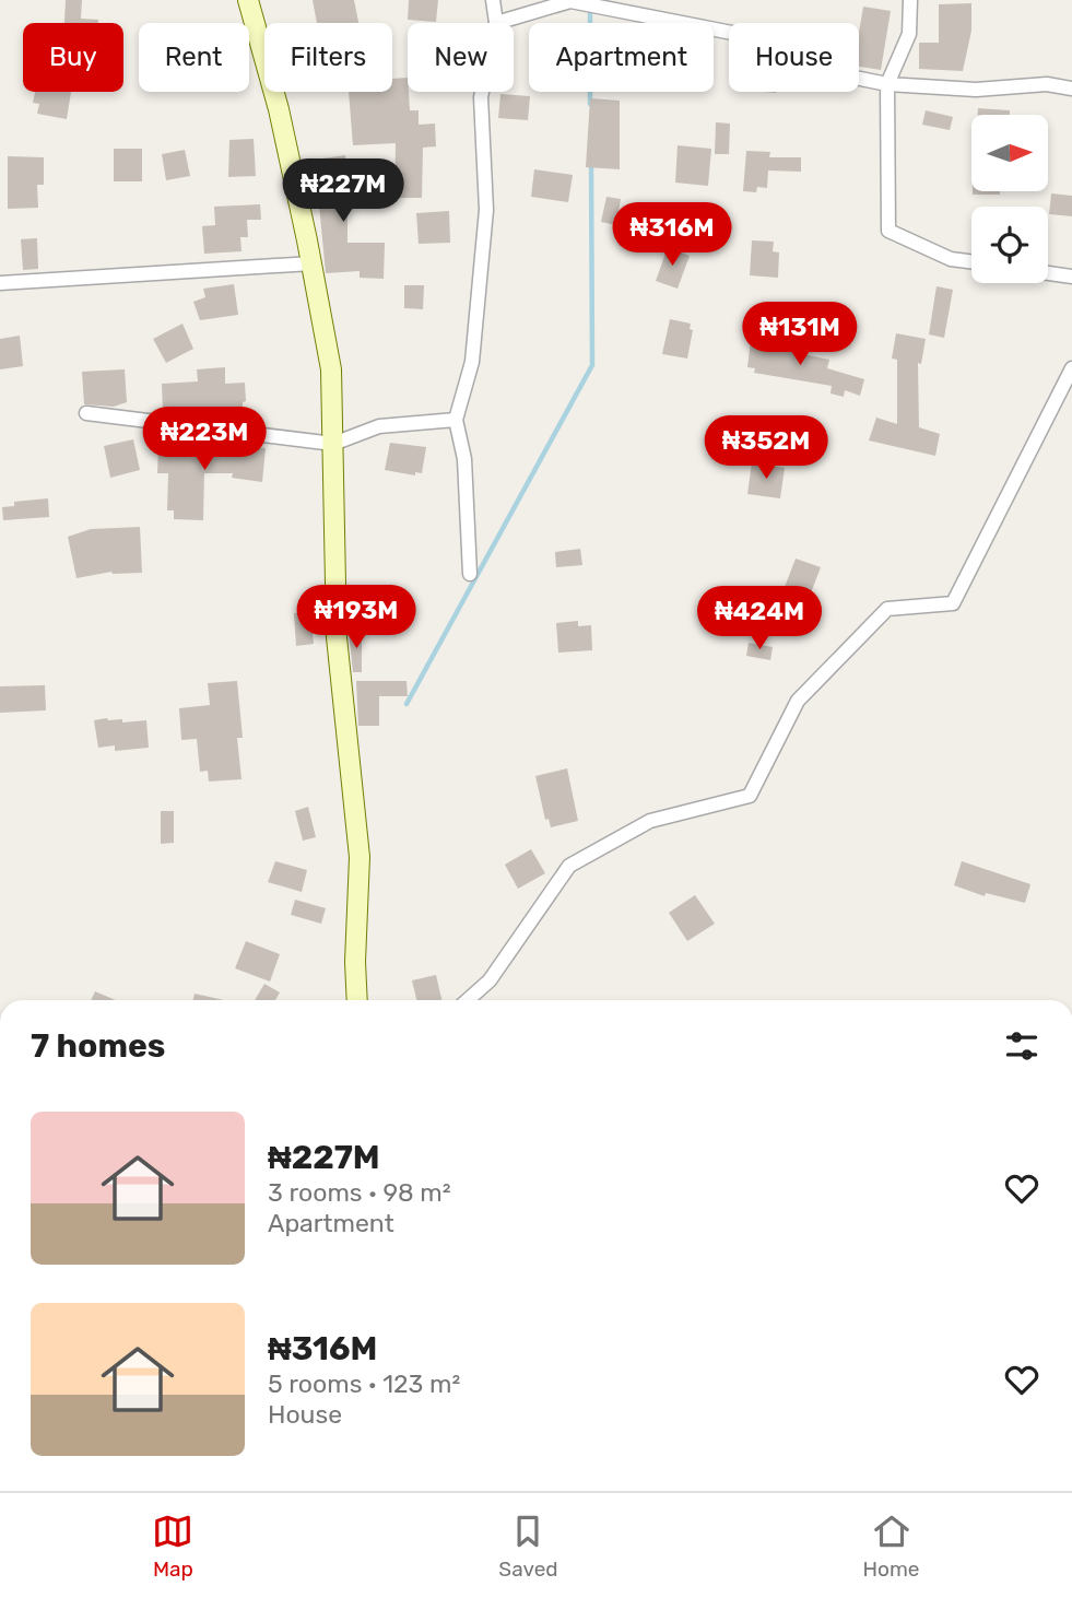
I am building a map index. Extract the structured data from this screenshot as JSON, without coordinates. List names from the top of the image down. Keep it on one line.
{"north":"right","page":{"chip":["Buy","Rent","Filters","New","Apartment","House"],"price":["₦227M","₦316M","₦131M","₦223M","₦352M","₦193M","₦424M"],"heading":"7 homes","list":[{"name":"₦227M","note":"3 rooms · 98 m² · Apartment"},{"name":"₦316M","note":"5 rooms · 123 m² · House"}],"tabs":["Map","Saved","Home"]}}
